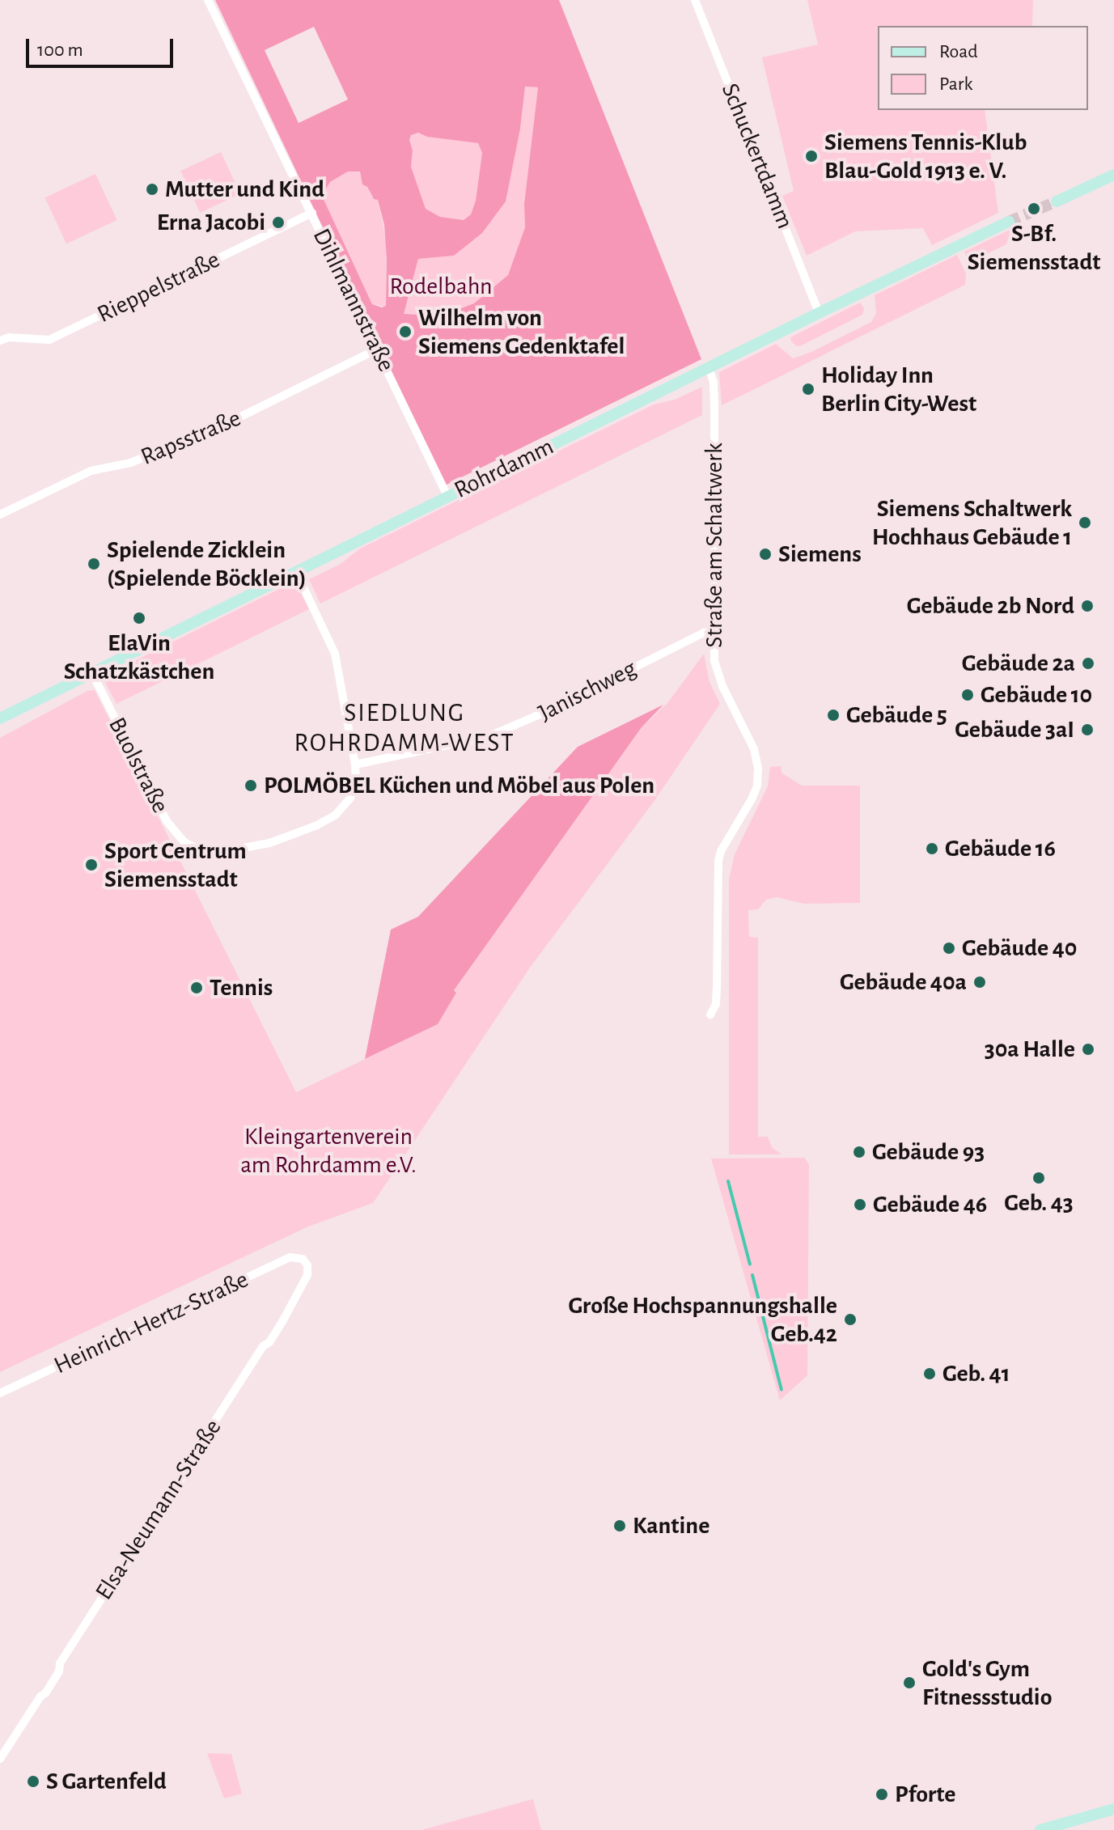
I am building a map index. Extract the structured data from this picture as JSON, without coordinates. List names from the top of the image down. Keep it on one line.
{"streets":{"main road":["Rohrdamm"],"street":["Schuckertdamm","Rieppelstraße","Dihlmannstraße","Rapsstraße","Straße am Schaltwerk","Janischweg","Buolstraße","Heinrich-Hertz-Straße","Elsa-Neumann-Straße"]},"crossings":[["Schuckertdamm","Rohrdamm"],["Rieppelstraße","Dihlmannstraße"],["Dihlmannstraße","Rapsstraße"],["Dihlmannstraße","Rohrdamm"],["Rohrdamm","Straße am Schaltwerk"],["Rohrdamm","Buolstraße"],["Straße am Schaltwerk","Janischweg"],["Janischweg","Buolstraße"],["Heinrich-Hertz-Straße","Elsa-Neumann-Straße"]],"districts":["SIEDLUNG ROHRDAMM-WEST"],"parks":["Rodelbahn","Kleingartenverein am Rohrdamm e.V."],"places":["Siemens Tennis-Klub Blau-Gold 1913 e. V.","Mutter und Kind","S-Bf. Siemensstadt","Erna Jacobi","Wilhelm von Siemens Gedenktafel","Holiday Inn Berlin City-West","Siemens Schaltwerk Hochhaus Gebäude 1","Siemens","Spielende Zicklein (Spielende Böcklein)","Gebäude 2b Nord","ElaVin Schatzkästchen","Gebäude 2a","Gebäude 10","Gebäude 5","Gebäude 3aI","POLMÖBEL Küchen und Möbel aus Polen","Gebäude 16","Sport Centrum Siemensstadt","Gebäude 40","Gebäude 40a","Tennis","30a Halle","Gebäude 93","Geb. 43","Gebäude 46","Große Hochspannungshalle Geb.42","Geb. 41","Kantine","Gold's Gym Fitnessstudio","S Gartenfeld","Pforte"],"legend":["Road","Park"],"scale_bar":"100 m"}
